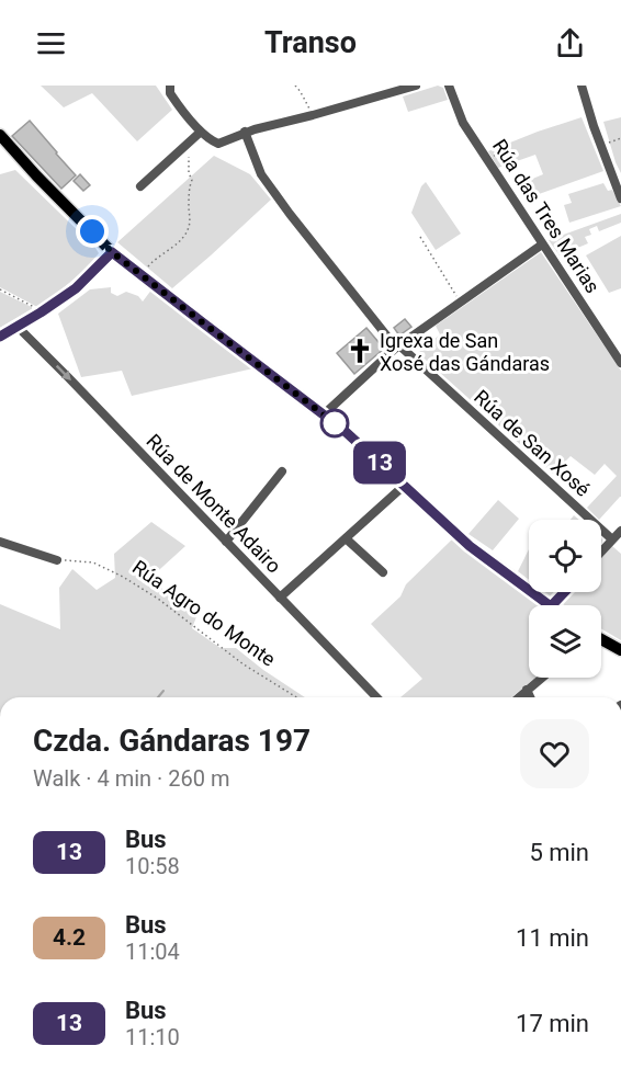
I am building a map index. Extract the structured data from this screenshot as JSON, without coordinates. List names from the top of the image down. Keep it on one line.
{"streets":{"street":["Rúa das Tres Marias","Rúa de San Xosé","Rúa de Monte Adairo"],"path":["Rúa Agro do Monte"]},"one_way":["Rúa de Monte Adairo"],"places":{"church":["Igrexa de San Xosé das Gándaras"]},"lines":["bus line 13"],"page":{"header":"Transo","on_map":"13","heading":["Czda. Gándaras 197","Walk · 4 min · 260 m"],"list":[{"mark":"13","name":"Bus","note":"10:58","value":"5 min"},{"mark":"4.2","name":"Bus","note":"11:04","value":"11 min"},{"mark":"13","name":"Bus","note":"11:10","value":"17 min"}]}}
